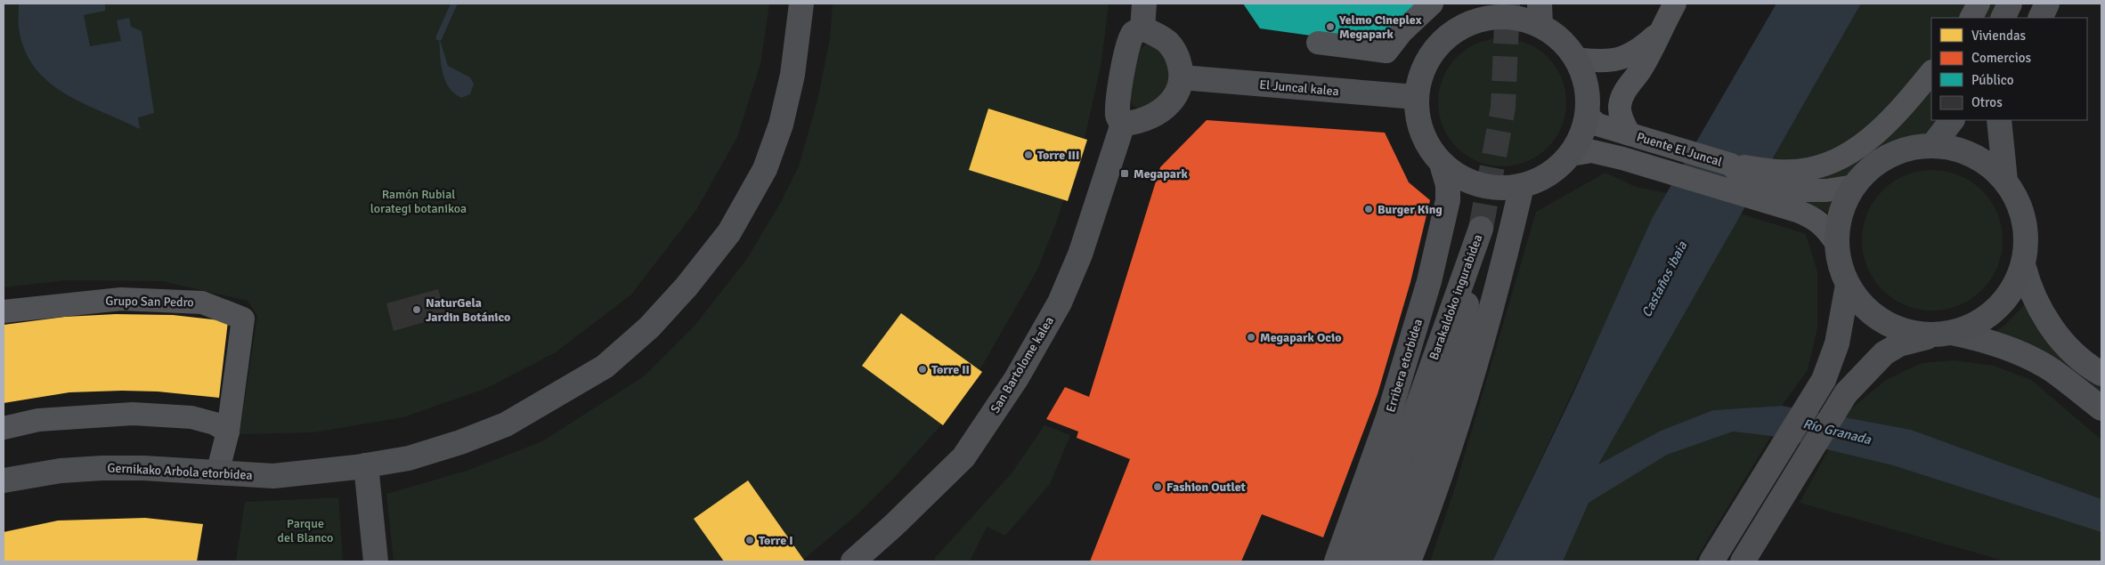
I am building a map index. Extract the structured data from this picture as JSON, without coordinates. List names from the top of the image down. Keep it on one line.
{"streets":{"street":["El Juncal kalea","Puente El Juncal","Barakaldoko ingurabidea","Grupo San Pedro","San Bartolome kalea","Erribera etorbidea","Gernikako Arbola etorbidea"]},"crossings":[["Grupo San Pedro","Gernikako Arbola etorbidea"]],"water":["Castaños ibaia","Río Granada"],"parks":["Ramón Rubial lorategi botanikoa","Parque del Blanco"],"places":{"other":["Yelmo Cineplex Megapark","Torre III","Burger King","NaturGela Jardin Botánico","Megapark Ocio","Torre II","Fashion Outlet","Torre I"],"transit":["Megapark"]},"legend":["Viviendas","Comercios","Público","Otros"]}
